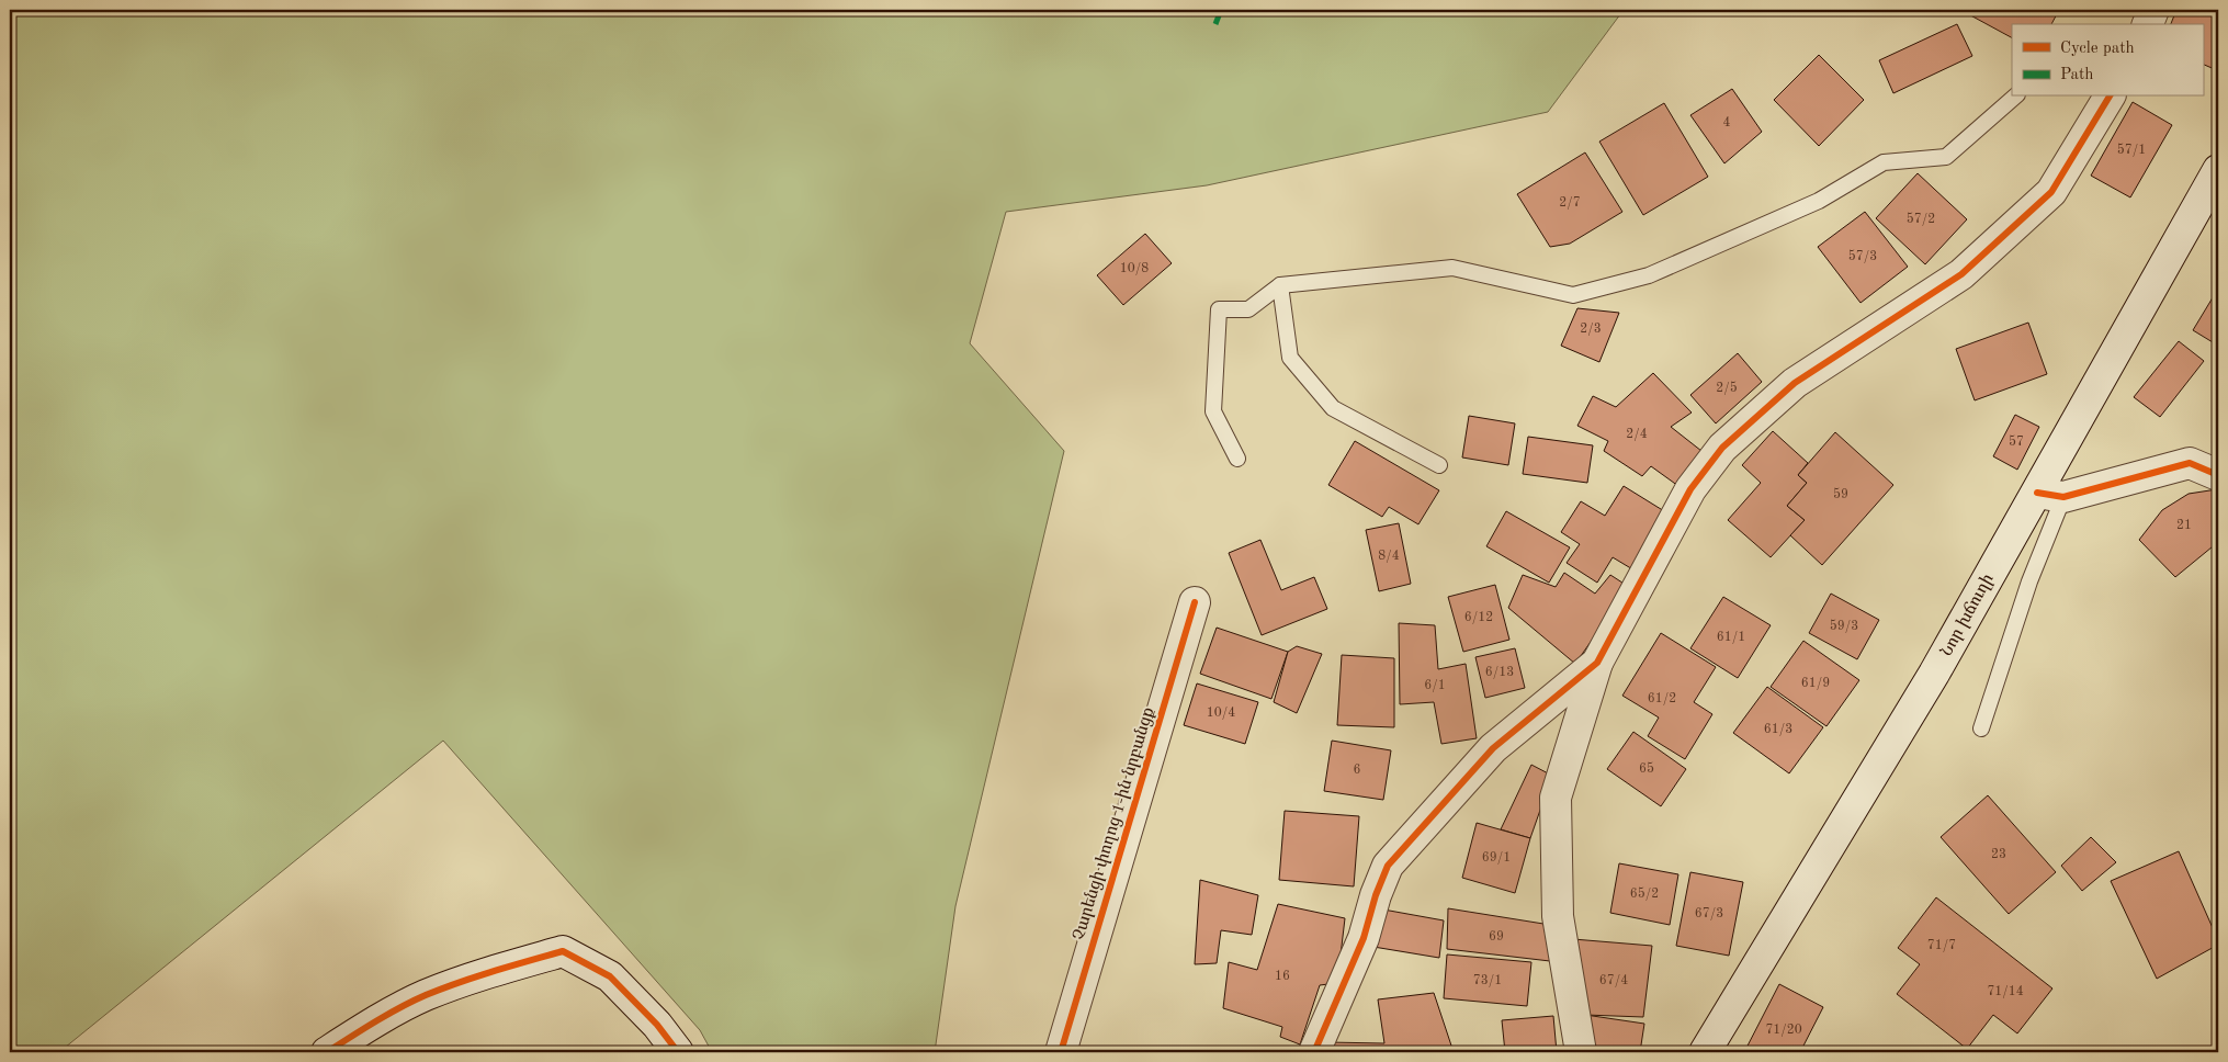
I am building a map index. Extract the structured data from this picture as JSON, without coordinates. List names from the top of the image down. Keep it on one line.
{"streets":{"street":["Նոր խճուղի","Չարենցի փողոց 1-ին նրբանցք"]},"house_numbers":["4","57/1","2/7","57/2","57/3","10/8","2/3","2/5","2/4","57","59","21","8/4","6/12","59/3","61/1","6/13","61/9","6/1","61/2","10/4","61/3","65","6","23","69/1","65/2","67/3","69","71/7","16","73/1","67/4","71/14","71/20"],"legend":["Cycle path","Path"]}
